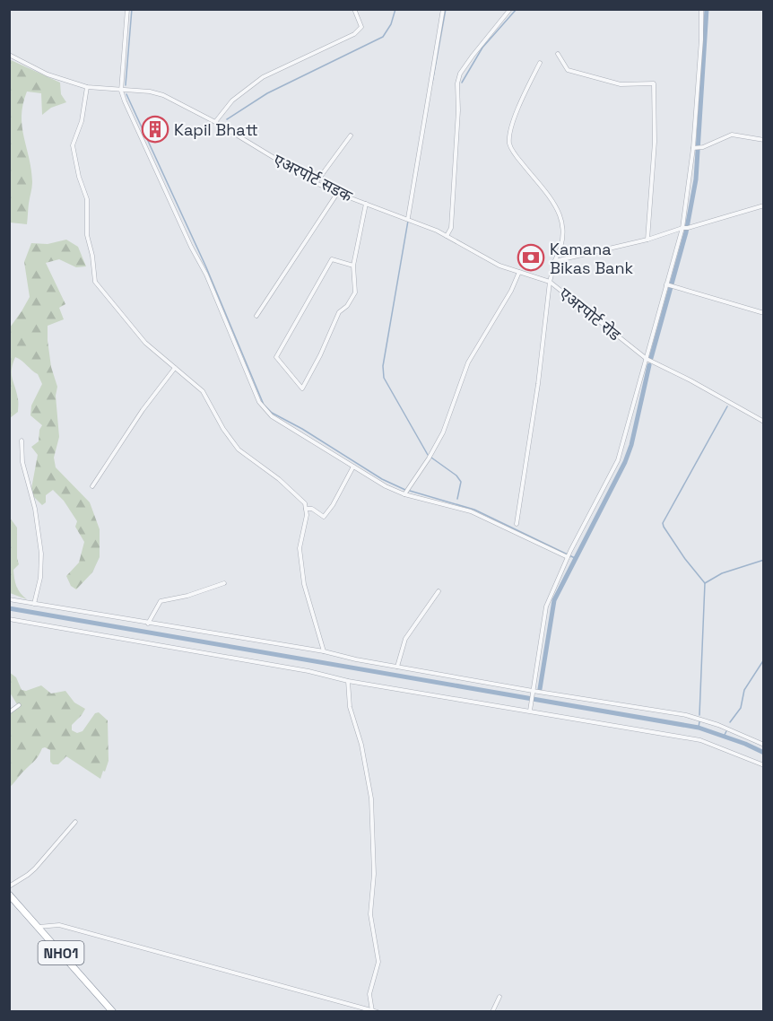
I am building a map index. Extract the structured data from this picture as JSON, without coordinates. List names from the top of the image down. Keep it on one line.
{"streets":{"highway":["NH01"],"street":["एअरपोर्ट सडक","एअरपोर्ट रोड"]},"crossings":[["एअरपोर्ट सडक","एअरपोर्ट रोड"]],"places":{"building":["Kapil Bhatt"],"bank":["Kamana Bikas Bank"]}}
